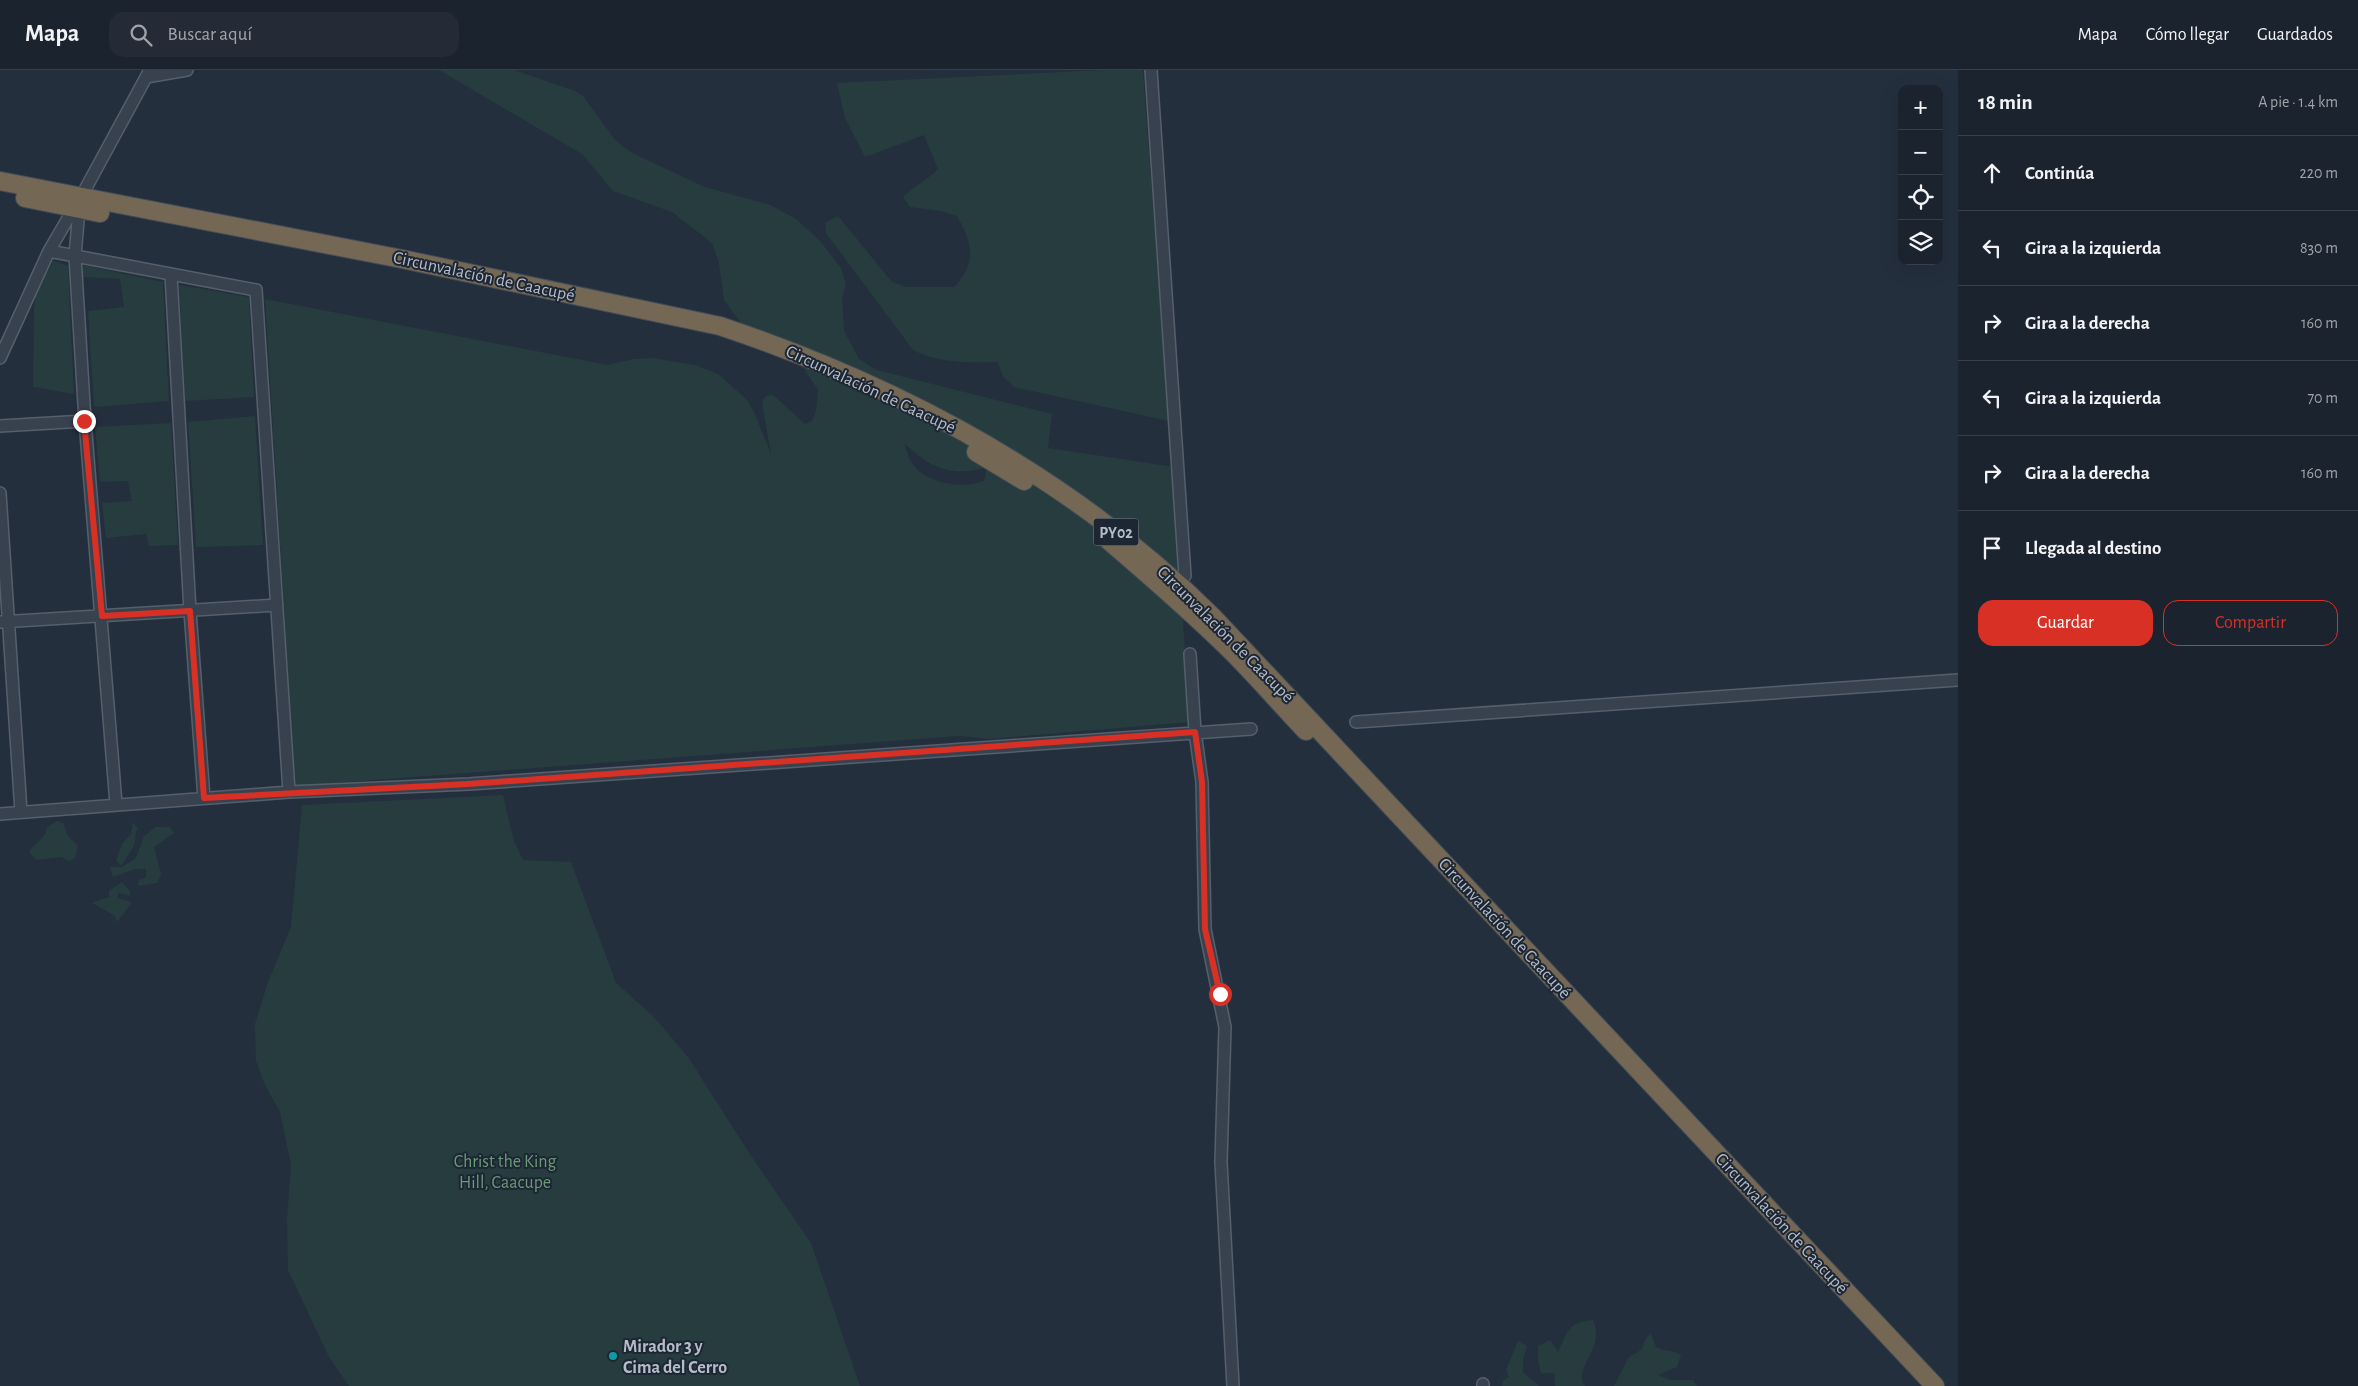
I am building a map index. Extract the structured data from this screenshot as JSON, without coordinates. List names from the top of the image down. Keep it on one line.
{"streets":{"highway":["Circunvalación de Caacupé","PY02"]},"parks":["Christ the King Hill, Caacupe"],"places":["Mirador 3 y Cima del Cerro"],"page":{"header":"Mapa","search":"Buscar aquí","nav":["Mapa","Cómo llegar","Guardados"],"heading":["18 min","A pie · 1.4 km"],"map_buttons":["+","−"],"list":[["Continúa","220 m"],["Gira a la izquierda","830 m"],["Gira a la derecha","160 m"],["Gira a la izquierda","70 m"],["Gira a la derecha","160 m"],"Llegada al destino"],"buttons":["Guardar","Compartir"]}}
